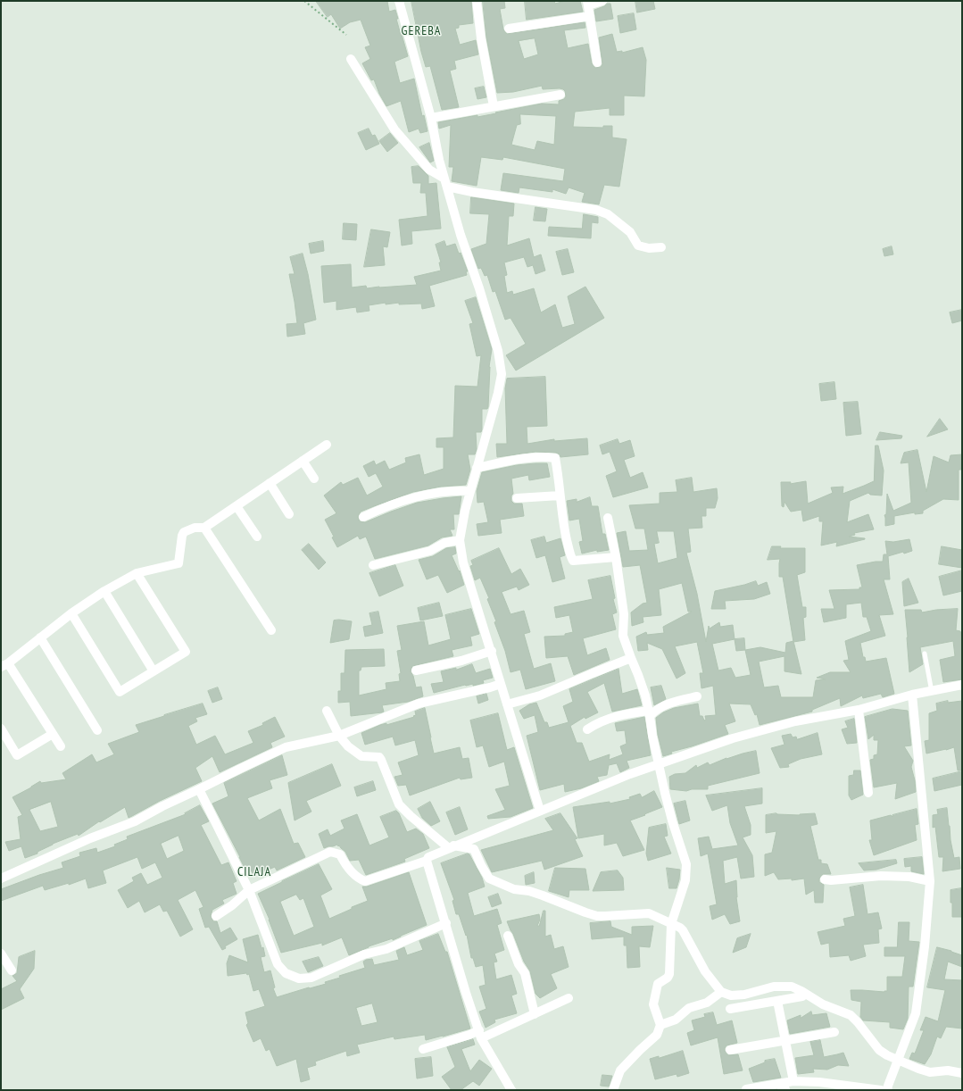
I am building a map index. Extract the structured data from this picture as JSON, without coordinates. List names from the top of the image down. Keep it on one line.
{"districts":["GEREBA","CILAJA"]}
